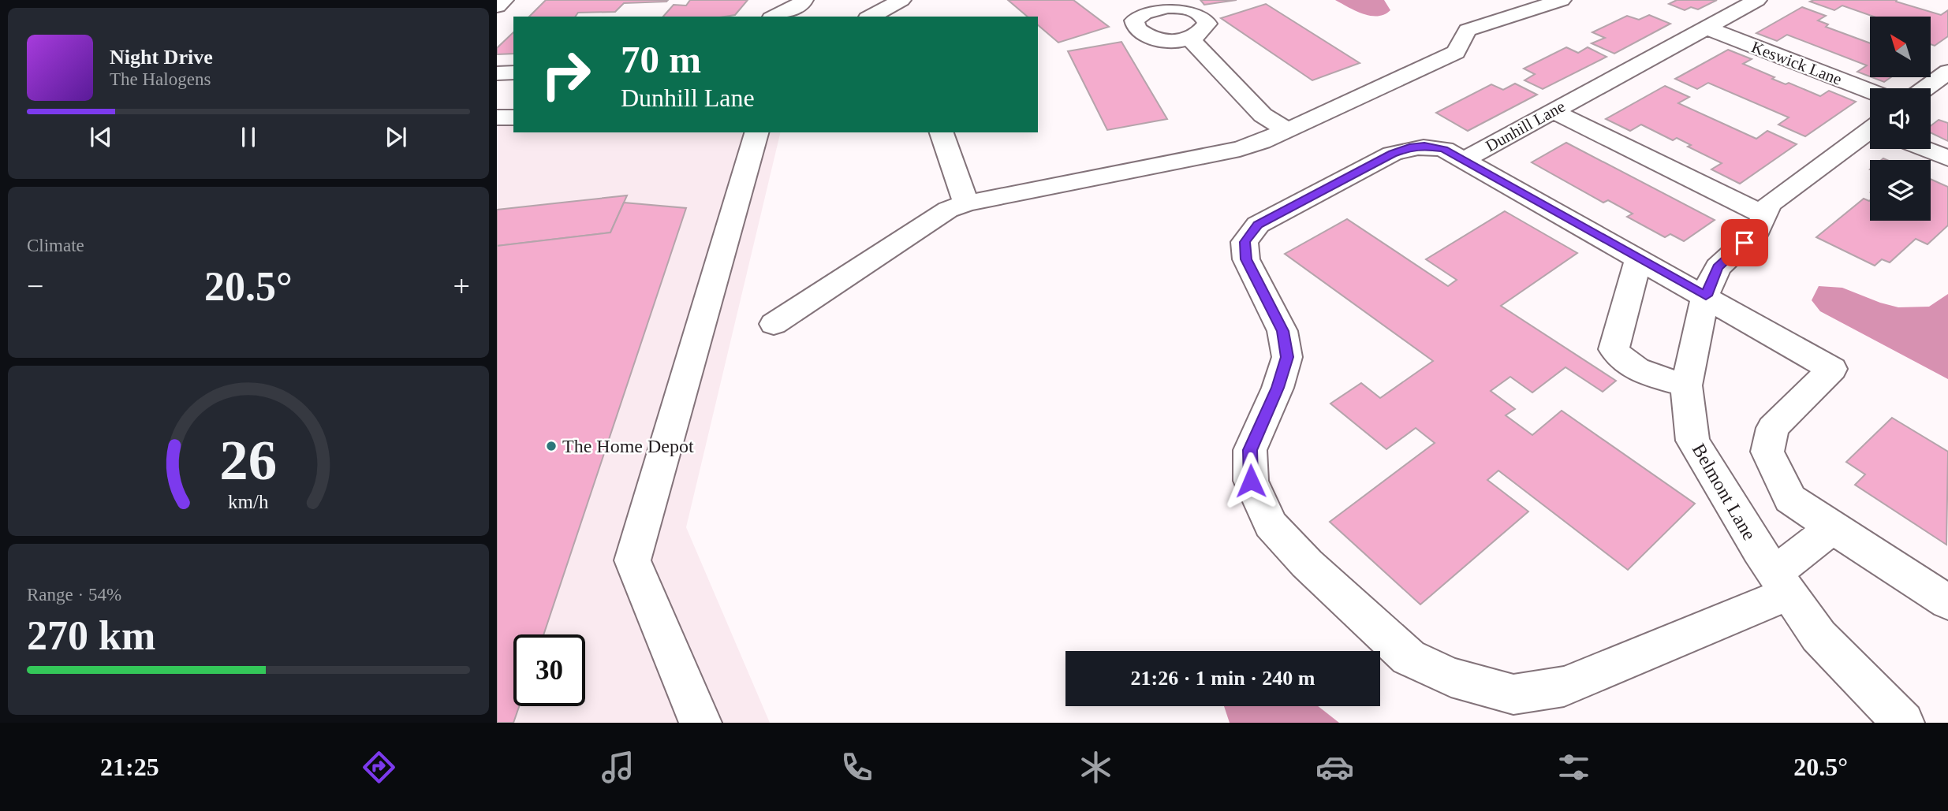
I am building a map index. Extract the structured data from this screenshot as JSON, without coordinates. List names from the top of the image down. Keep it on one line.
{"streets":{"street":["Keswick Lane","Dunhill Lane","Belmont Lane"]},"crossings":[["Keswick Lane","Dunhill Lane"],["Dunhill Lane","Belmont Lane"]],"places":["The Home Depot"],"north":"top left","page":{"turn":["70 m","Dunhill Lane"],"song":["Night Drive","The Halogens"],"tile":["Climate",["Range · 54%","270 km"]],"heat":["−","20.5°","+"],"limit":"30","trip":"21:26 · 1 min · 240 m","tabs":["21:25","20.5°"],"gauge":["26","km/h"]}}
